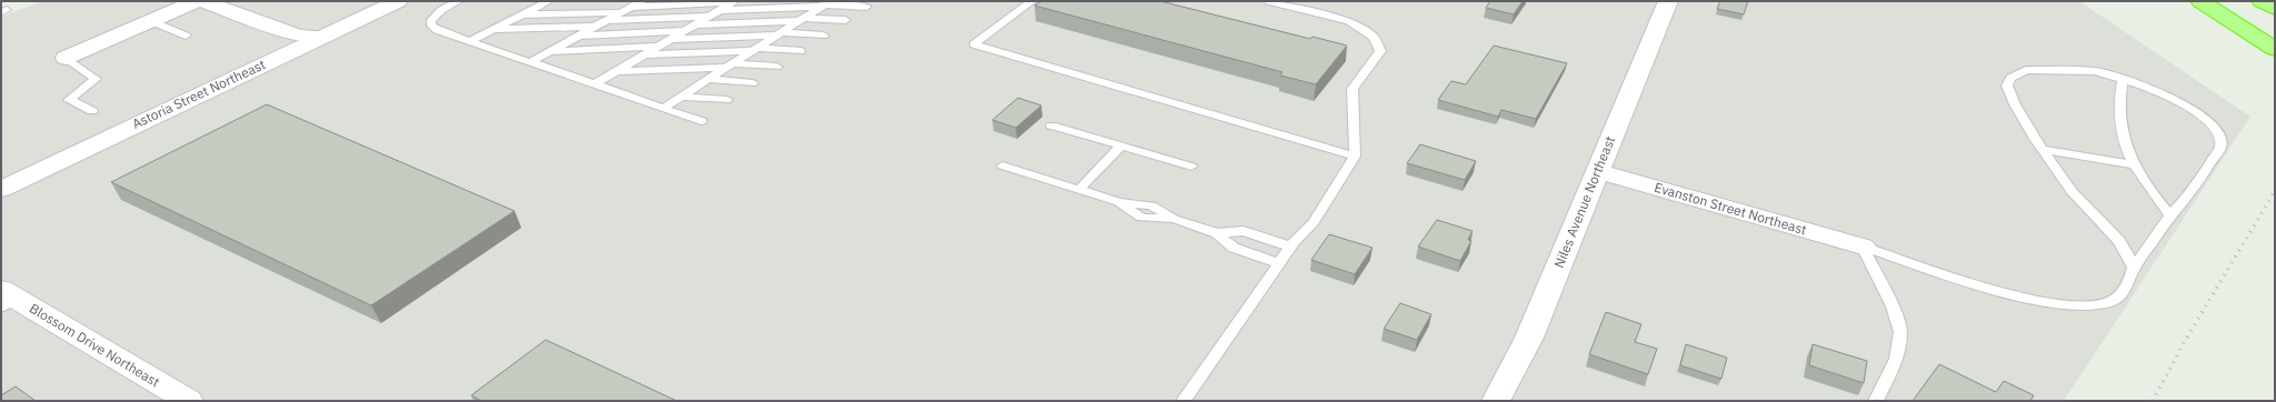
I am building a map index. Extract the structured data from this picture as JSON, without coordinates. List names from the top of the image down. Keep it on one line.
{"streets":{"street":["Astoria Street Northeast","Niles Avenue Northeast","Evanston Street Northeast","Blossom Drive Northeast"]},"crossings":[["Niles Avenue Northeast","Evanston Street Northeast"]]}
